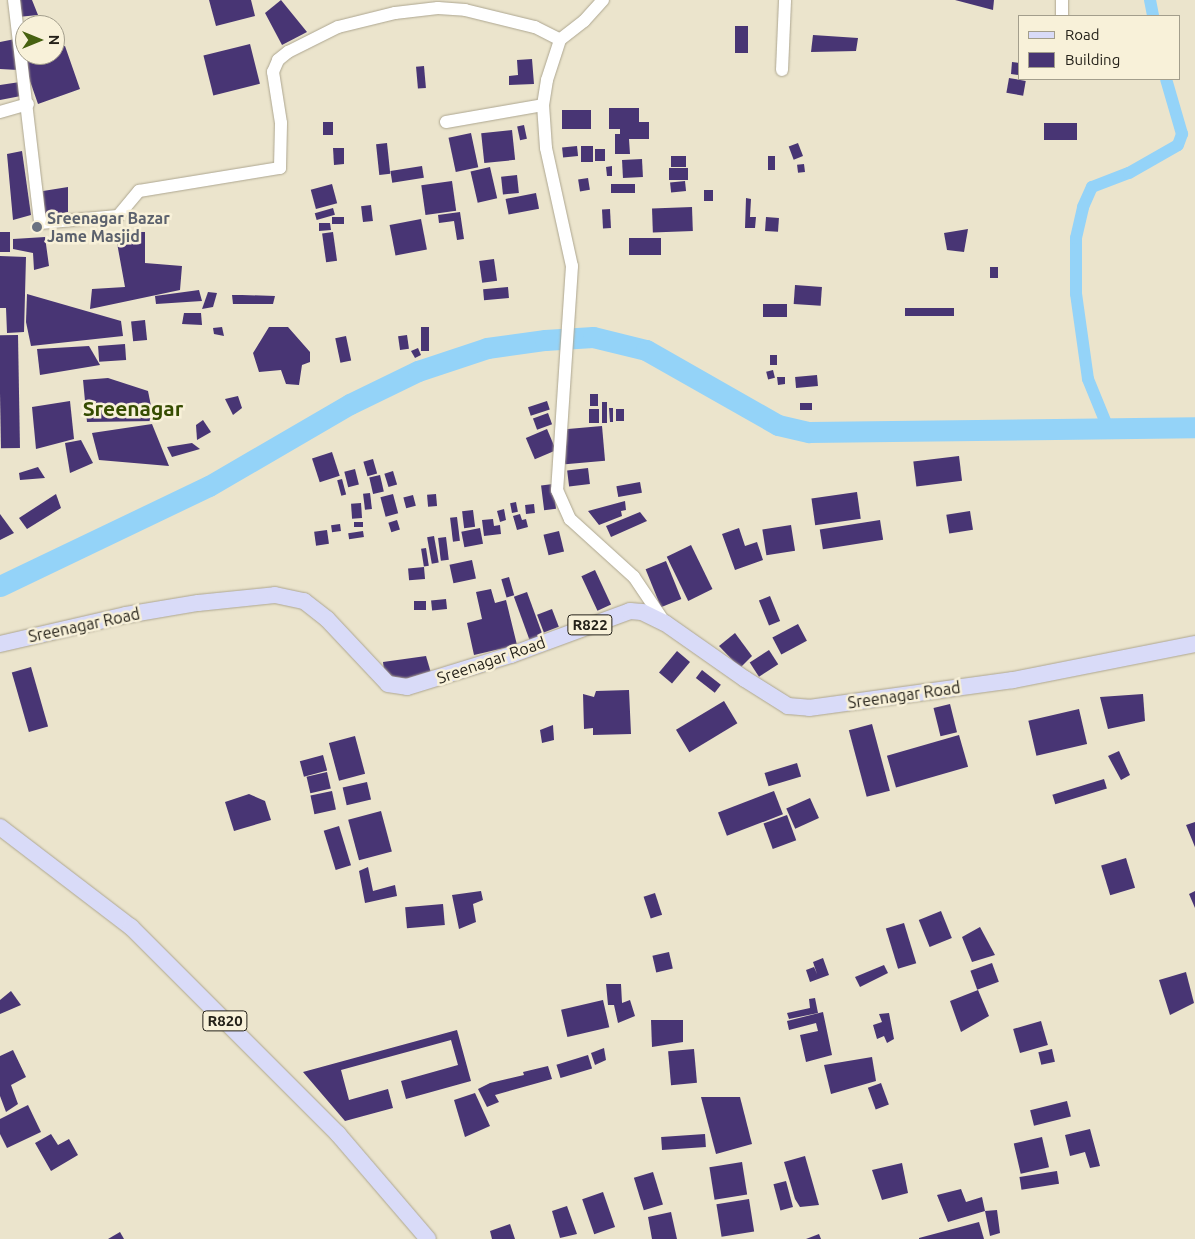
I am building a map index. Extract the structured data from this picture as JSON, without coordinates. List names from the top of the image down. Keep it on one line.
{"streets":{"main road":["Sreenagar Road","R822","R820"]},"districts":["Sreenagar"],"places":["Sreenagar Bazar Jame Masjid"],"legend":["Road","Building"],"north":"right"}
